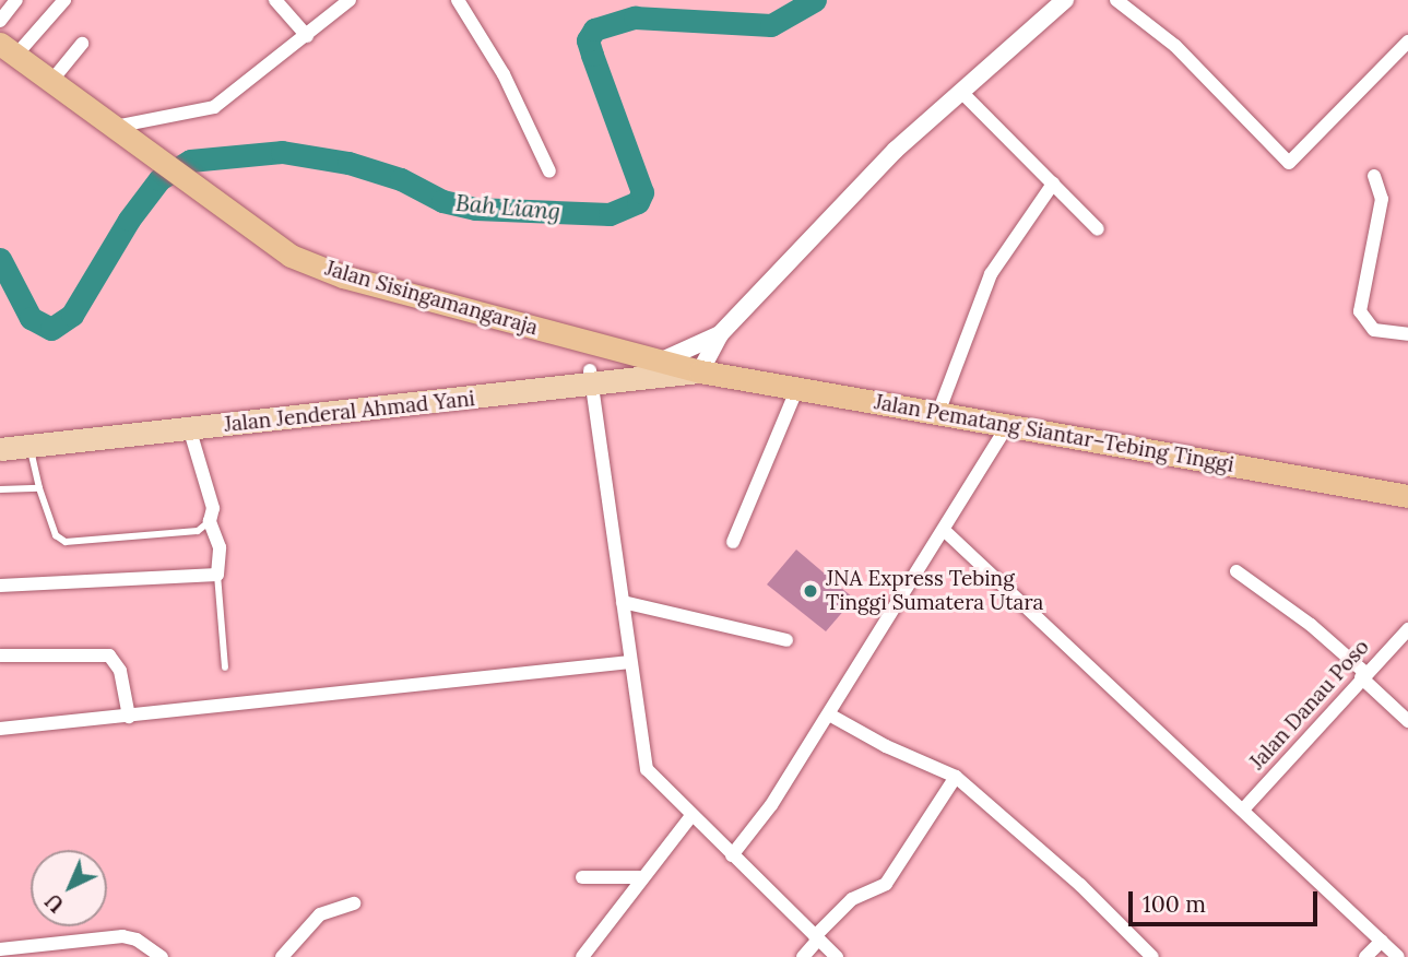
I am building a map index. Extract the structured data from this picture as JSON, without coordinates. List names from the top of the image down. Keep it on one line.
{"streets":{"highway":["Jalan Sisingamangaraja","Jalan Pematang Siantar–Tebing Tinggi"],"main road":["Jalan Jenderal Ahmad Yani"],"street":["Jalan Danau Poso"]},"crossings":[["Jalan Sisingamangaraja","Jalan Jenderal Ahmad Yani"],["Jalan Sisingamangaraja","Jalan Pematang Siantar–Tebing Tinggi"],["Jalan Jenderal Ahmad Yani","Jalan Pematang Siantar–Tebing Tinggi"]],"water":["Bah Liang"],"places":["JNA Express Tebing Tinggi Sumatera Utara"],"scale_bar":"100 m","north":"bottom left"}
